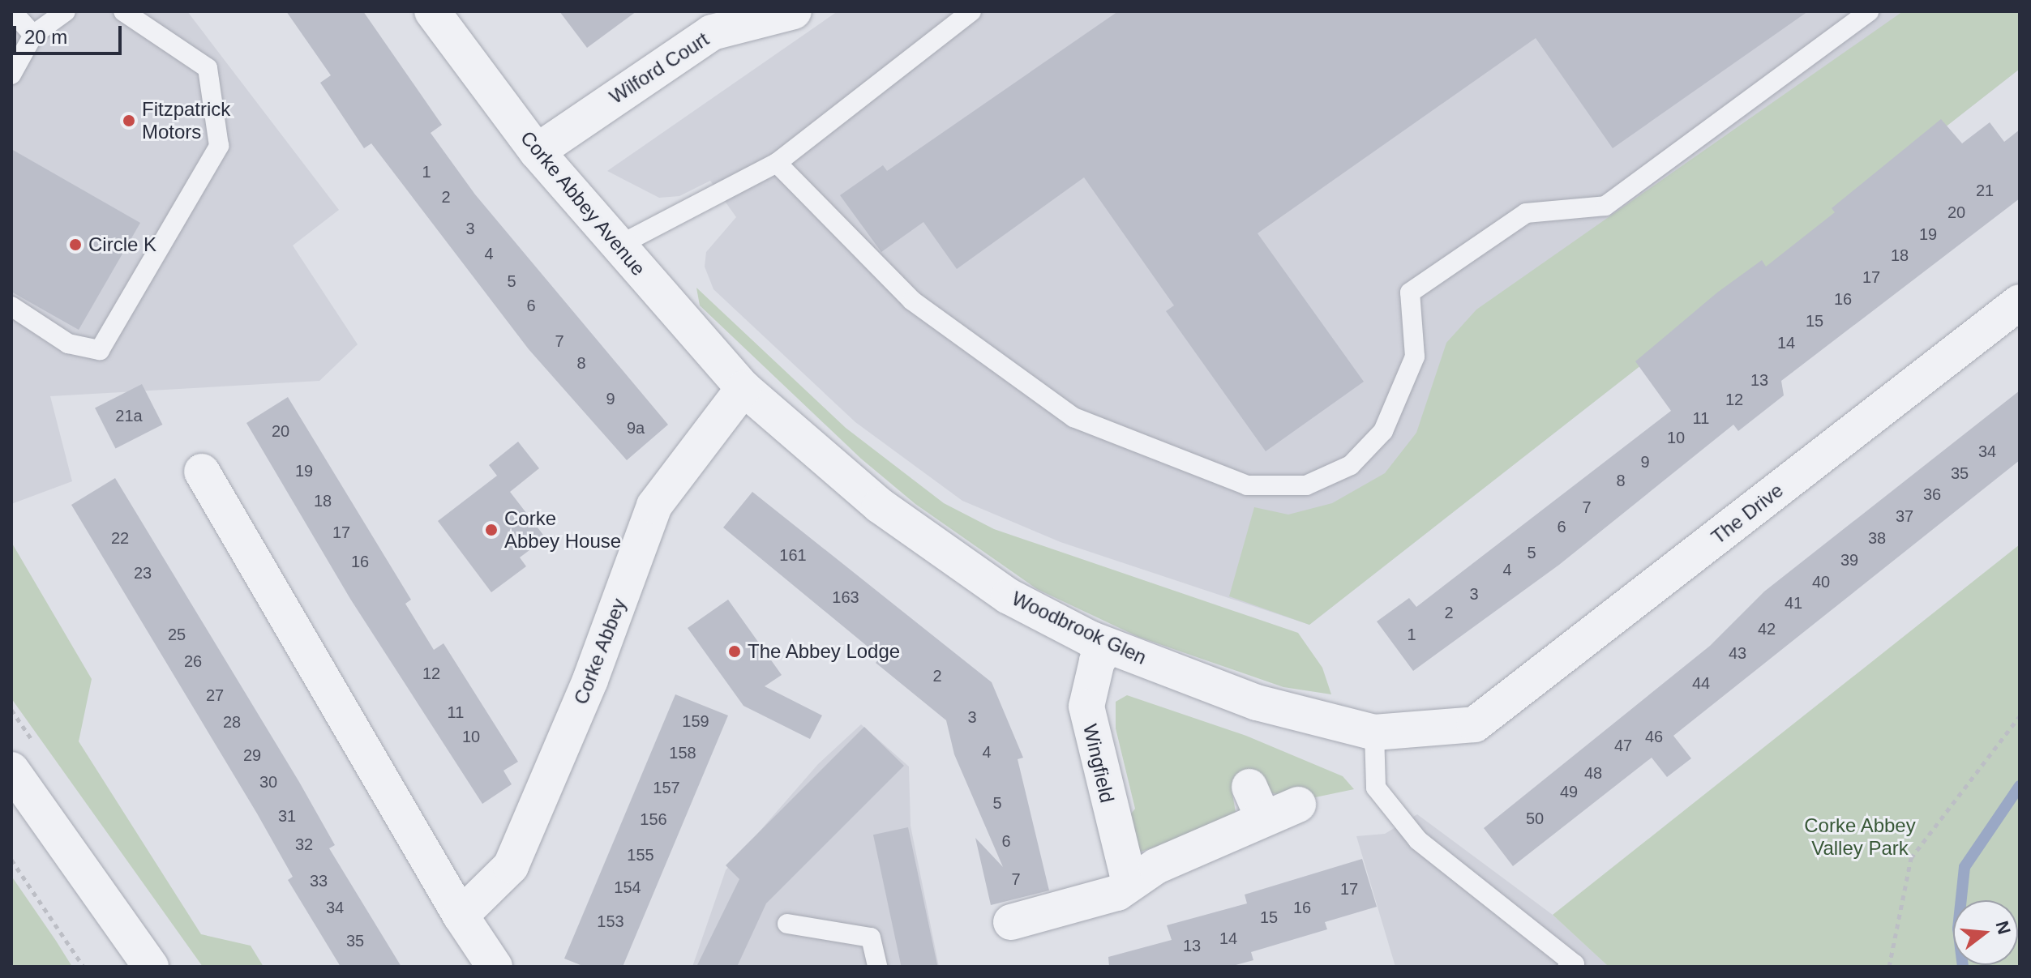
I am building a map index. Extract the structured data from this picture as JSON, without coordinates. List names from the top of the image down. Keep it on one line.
{"streets":{"street":["Wilford Court","Corke Abbey Avenue","The Drive","Woodbrook Glen","Corke Abbey","Wingfield"]},"crossings":[["Wilford Court","Corke Abbey Avenue"],["Corke Abbey Avenue","Woodbrook Glen"],["Corke Abbey Avenue","Corke Abbey"],["The Drive","Woodbrook Glen"],["Woodbrook Glen","Corke Abbey"],["Woodbrook Glen","Wingfield"]],"parks":["Corke Abbey Valley Park"],"places":["Fitzpatrick Motors","Circle K","Corke Abbey House","The Abbey Lodge"],"house_numbers":["1","21","2","20","3","19","4","18","17","5","16","6","15","7","14","8","13","9","12","21a","11","9a","20","10","34","9","19","35","8","36","18","7","37","6","17","22","38","5","161","39","16","4","23","40","3","163","41","2","42","25","1","43","26","12","2","44","27","11","3","159","28","10","46","47","4","158","29","48","30","157","49","5","31","50","156","6","32","155","7","33","154","17","34","16","15","153","14","35","13"],"scale_bar":"20 m","north":"right"}
